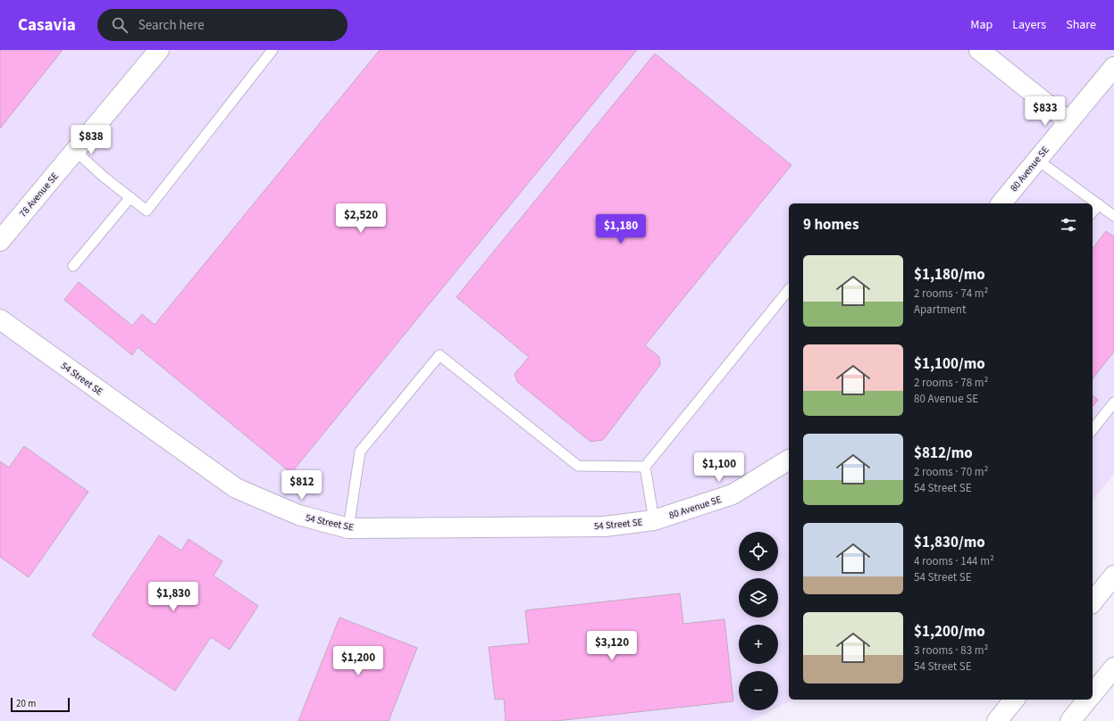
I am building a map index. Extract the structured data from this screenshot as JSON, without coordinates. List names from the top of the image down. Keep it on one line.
{"streets":{"street":["80 Avenue SE","78 Avenue SE","54 Street SE"]},"crossings":[["80 Avenue SE","54 Street SE"]],"scale_bar":"20 m","page":{"header":"Casavia","search":"Search here","nav":["Map","Layers","Share"],"price":["$833","$838","$2,520","$1,180","$1,100","$812","$1,830","$3,120","$1,200"],"heading":"9 homes","list":[{"name":"$1,180/mo","note":"2 rooms · 74 m² · Apartment"},{"name":"$1,100/mo","note":"2 rooms · 78 m² · 80 Avenue SE"},{"name":"$812/mo","note":"2 rooms · 70 m² · 54 Street SE"},{"name":"$1,830/mo","note":"4 rooms · 144 m² · 54 Street SE"},{"name":"$1,200/mo","note":"3 rooms · 83 m² · 54 Street SE"}],"map_buttons":["+","−"],"scale":"20 m"}}
